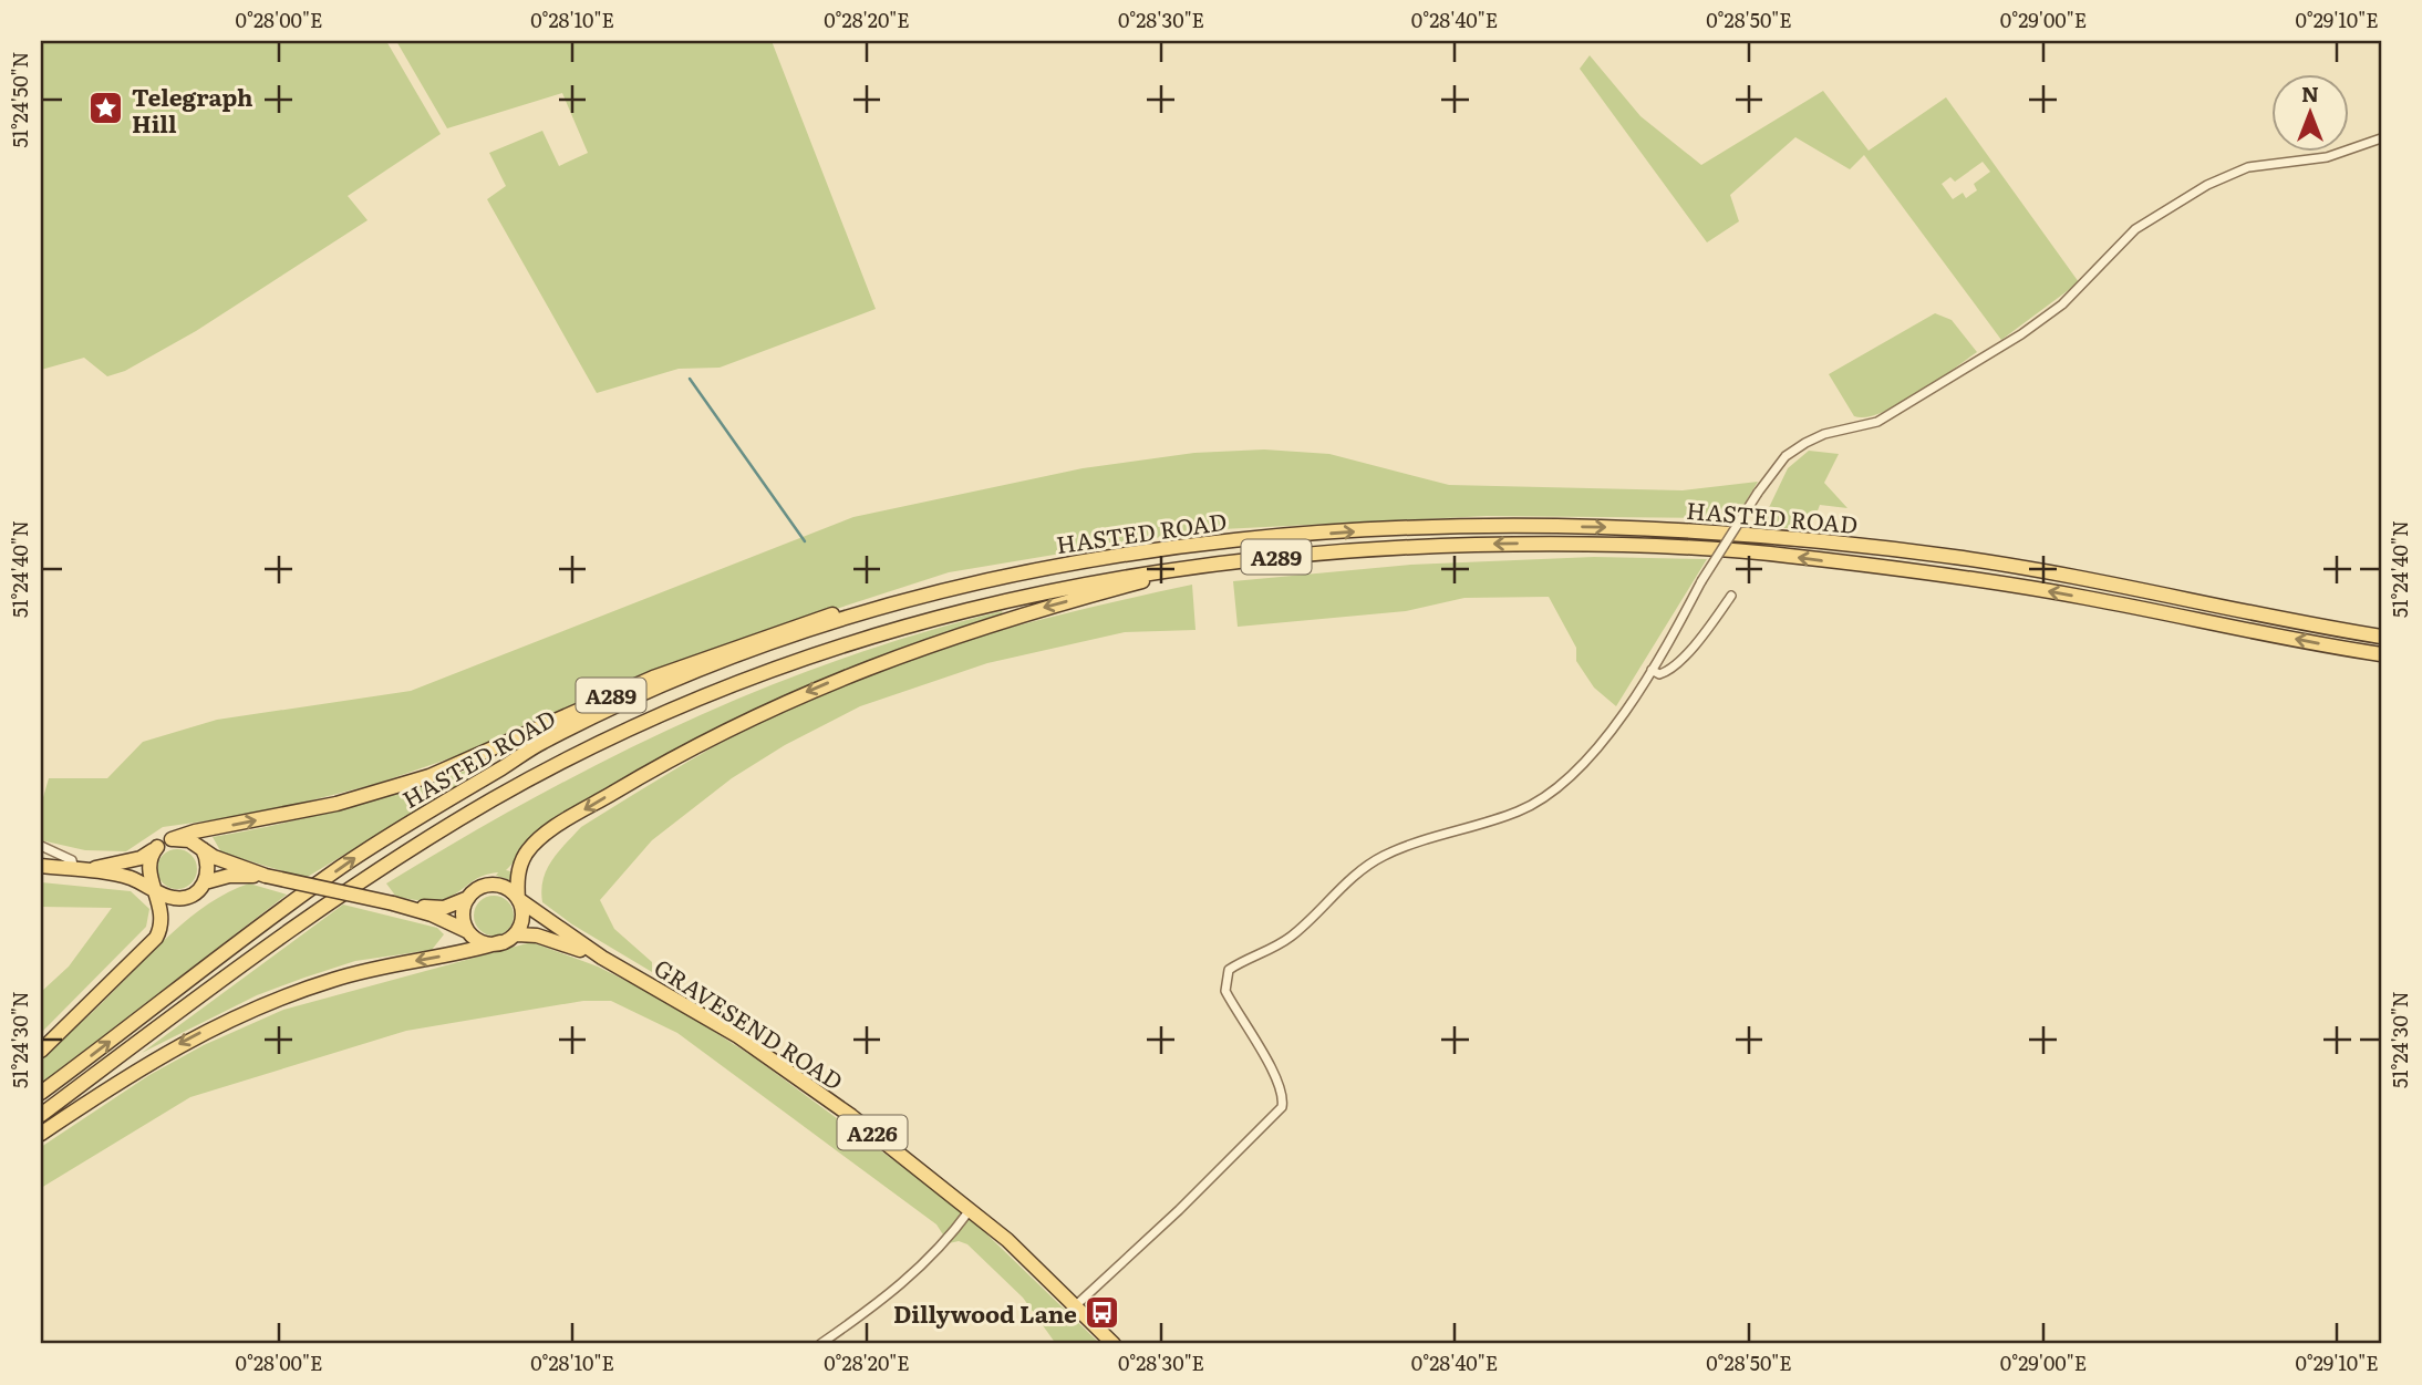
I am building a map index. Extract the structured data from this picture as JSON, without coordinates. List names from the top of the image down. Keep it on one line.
{"streets":{"main road":["HASTED ROAD","A289","GRAVESEND ROAD","A226"]},"crossings":[["HASTED ROAD","A289"],["A289","GRAVESEND ROAD"]],"places":{"place":["Telegraph Hill"],"bus stop":["Dillywood Lane"]},"north":"top","coordinates":["0°28'00\"E","0°28'10\"E","0°28'20\"E","0°28'30\"E","0°28'40\"E","0°28'50\"E","0°29'00\"E","0°29'10\"E","51°24'50\"N","51°24'40\"N","51°24'30\"N"]}
